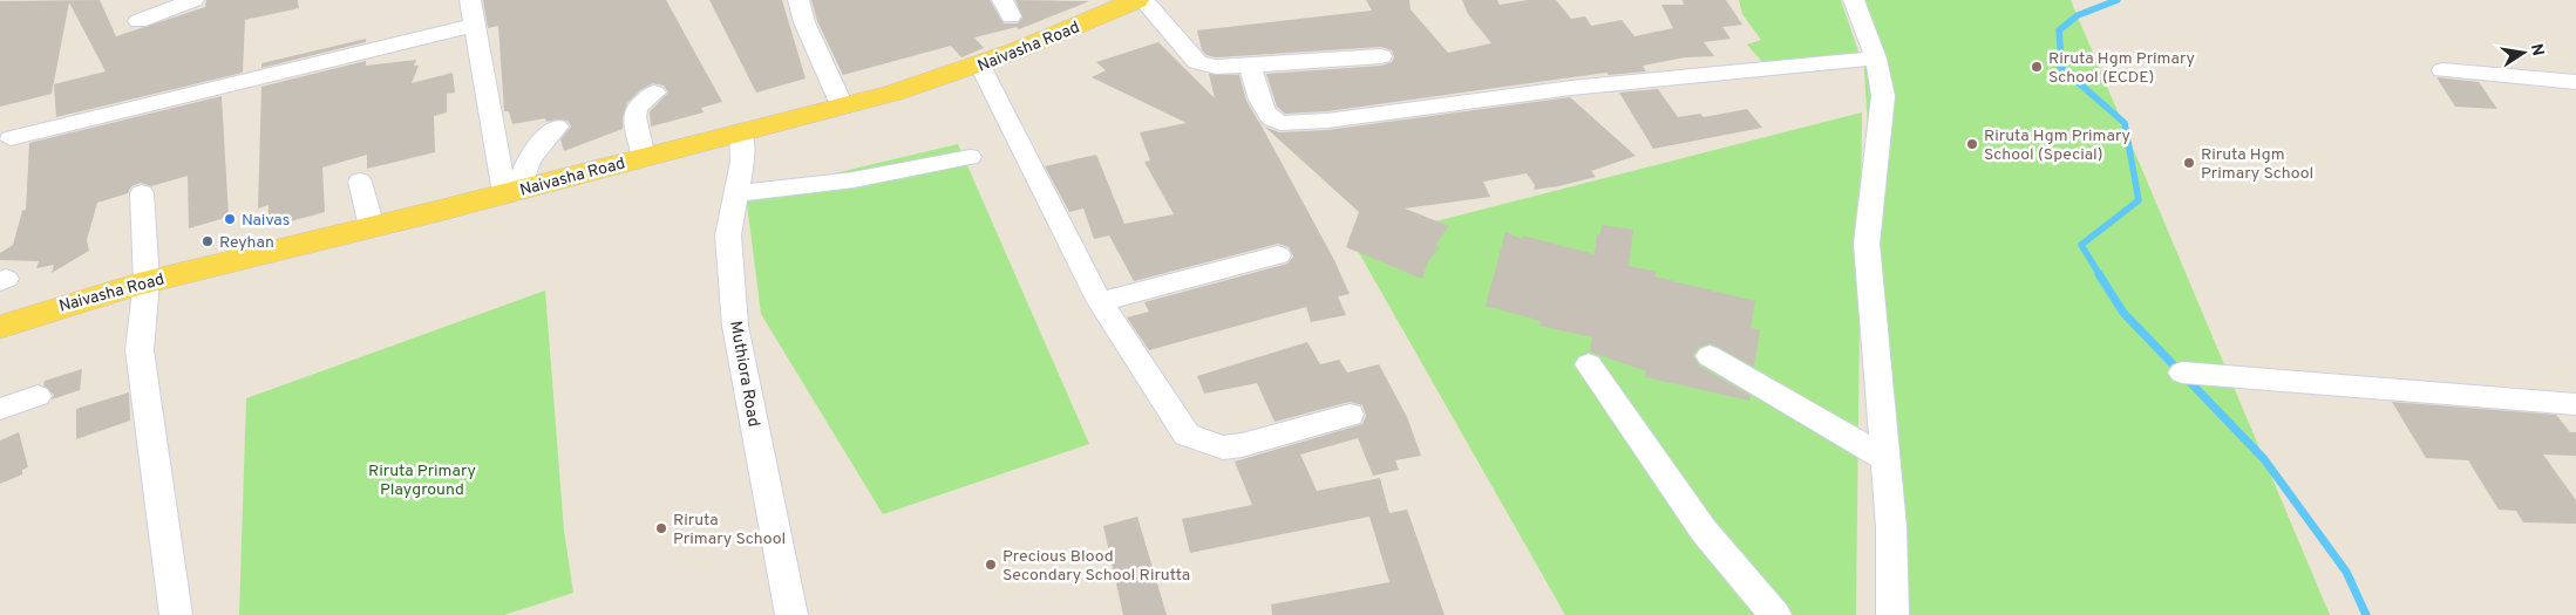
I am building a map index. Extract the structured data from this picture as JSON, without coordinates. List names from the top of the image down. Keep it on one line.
{"streets":{"main road":["Naivasha Road"],"street":["Muthiora Road"]},"crossings":[["Naivasha Road","Muthiora Road"]],"parks":["Riruta Primary Playground"],"places":["Riruta Hgm Primary School (ECDE)","Riruta Hgm Primary School (Special)","Riruta Hgm Primary School","Naivas","Reyhan","Riruta Primary School","Precious Blood Secondary School Rirutta"],"north":"right"}
